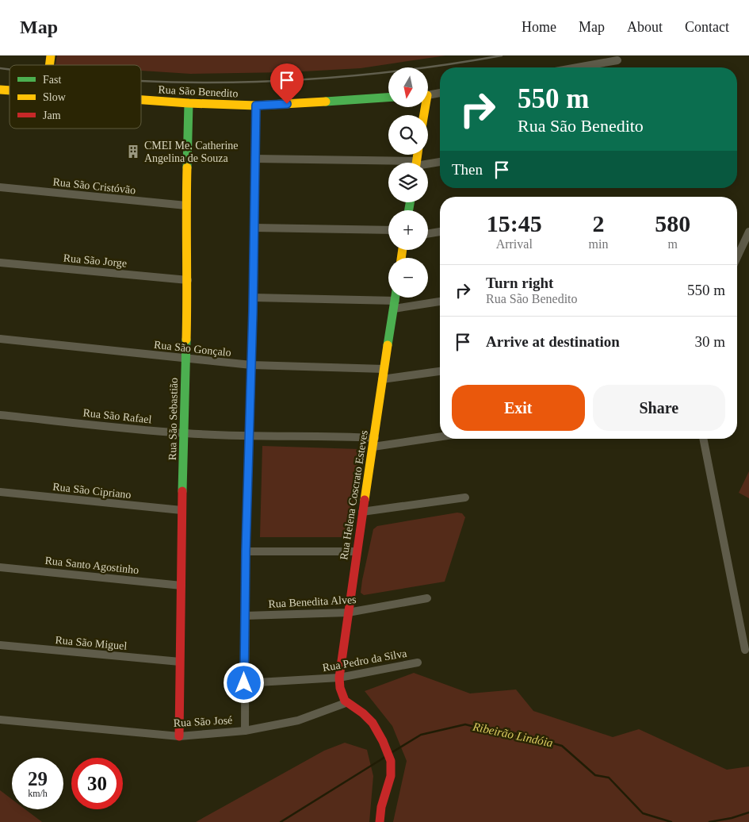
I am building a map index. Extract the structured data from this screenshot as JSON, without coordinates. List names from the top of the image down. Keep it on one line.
{"streets":{"street":["Rua São Benedito","Rua São Cristóvão","Rua São Jorge","Rua São Gonçalo","Rua São Rafael","Rua São Sebastião","Rua São Cipriano","Rua Helena Coscrato Esteves","Rua Santo Agostinho","Rua Benedita Alves","Rua São Miguel","Rua Pedro da Silva","Rua São José"]},"crossings":[["Rua São Benedito","Rua São Sebastião"],["Rua São Cristóvão","Rua São Sebastião"],["Rua São Jorge","Rua São Sebastião"],["Rua São Gonçalo","Rua São Sebastião"],["Rua São Gonçalo","Rua Helena Coscrato Esteves"],["Rua São Rafael","Rua São Sebastião"],["Rua São Rafael","Rua Helena Coscrato Esteves"],["Rua São Sebastião","Rua São Cipriano"],["Rua São Sebastião","Rua Santo Agostinho"],["Rua São Sebastião","Rua São Miguel"],["Rua São Sebastião","Rua São José"],["Rua Helena Coscrato Esteves","Rua Benedita Alves"],["Rua Helena Coscrato Esteves","Rua Pedro da Silva"],["Rua Helena Coscrato Esteves","Rua São José"]],"water":["Ribeirão Lindóia"],"places":{"building":["CMEI Me. Catherine Angelina de Souza"]},"legend":["Fast","Slow","Jam"],"north":"bottom","page":{"header":"Map","nav":["Home","Map","About","Contact"],"map_buttons":["+","−"],"turn":["550 m","Rua São Benedito"],"then":"Then","eta":["15:45","Arrival","2","min","580","m"],"list":[{"name":"Turn right","note":"Rua São Benedito","value":"550 m"},{"name":"Arrive at destination","value":"30 m"}],"buttons":["Exit","Share"],"speed":"29 km/h","limit":"30"}}
